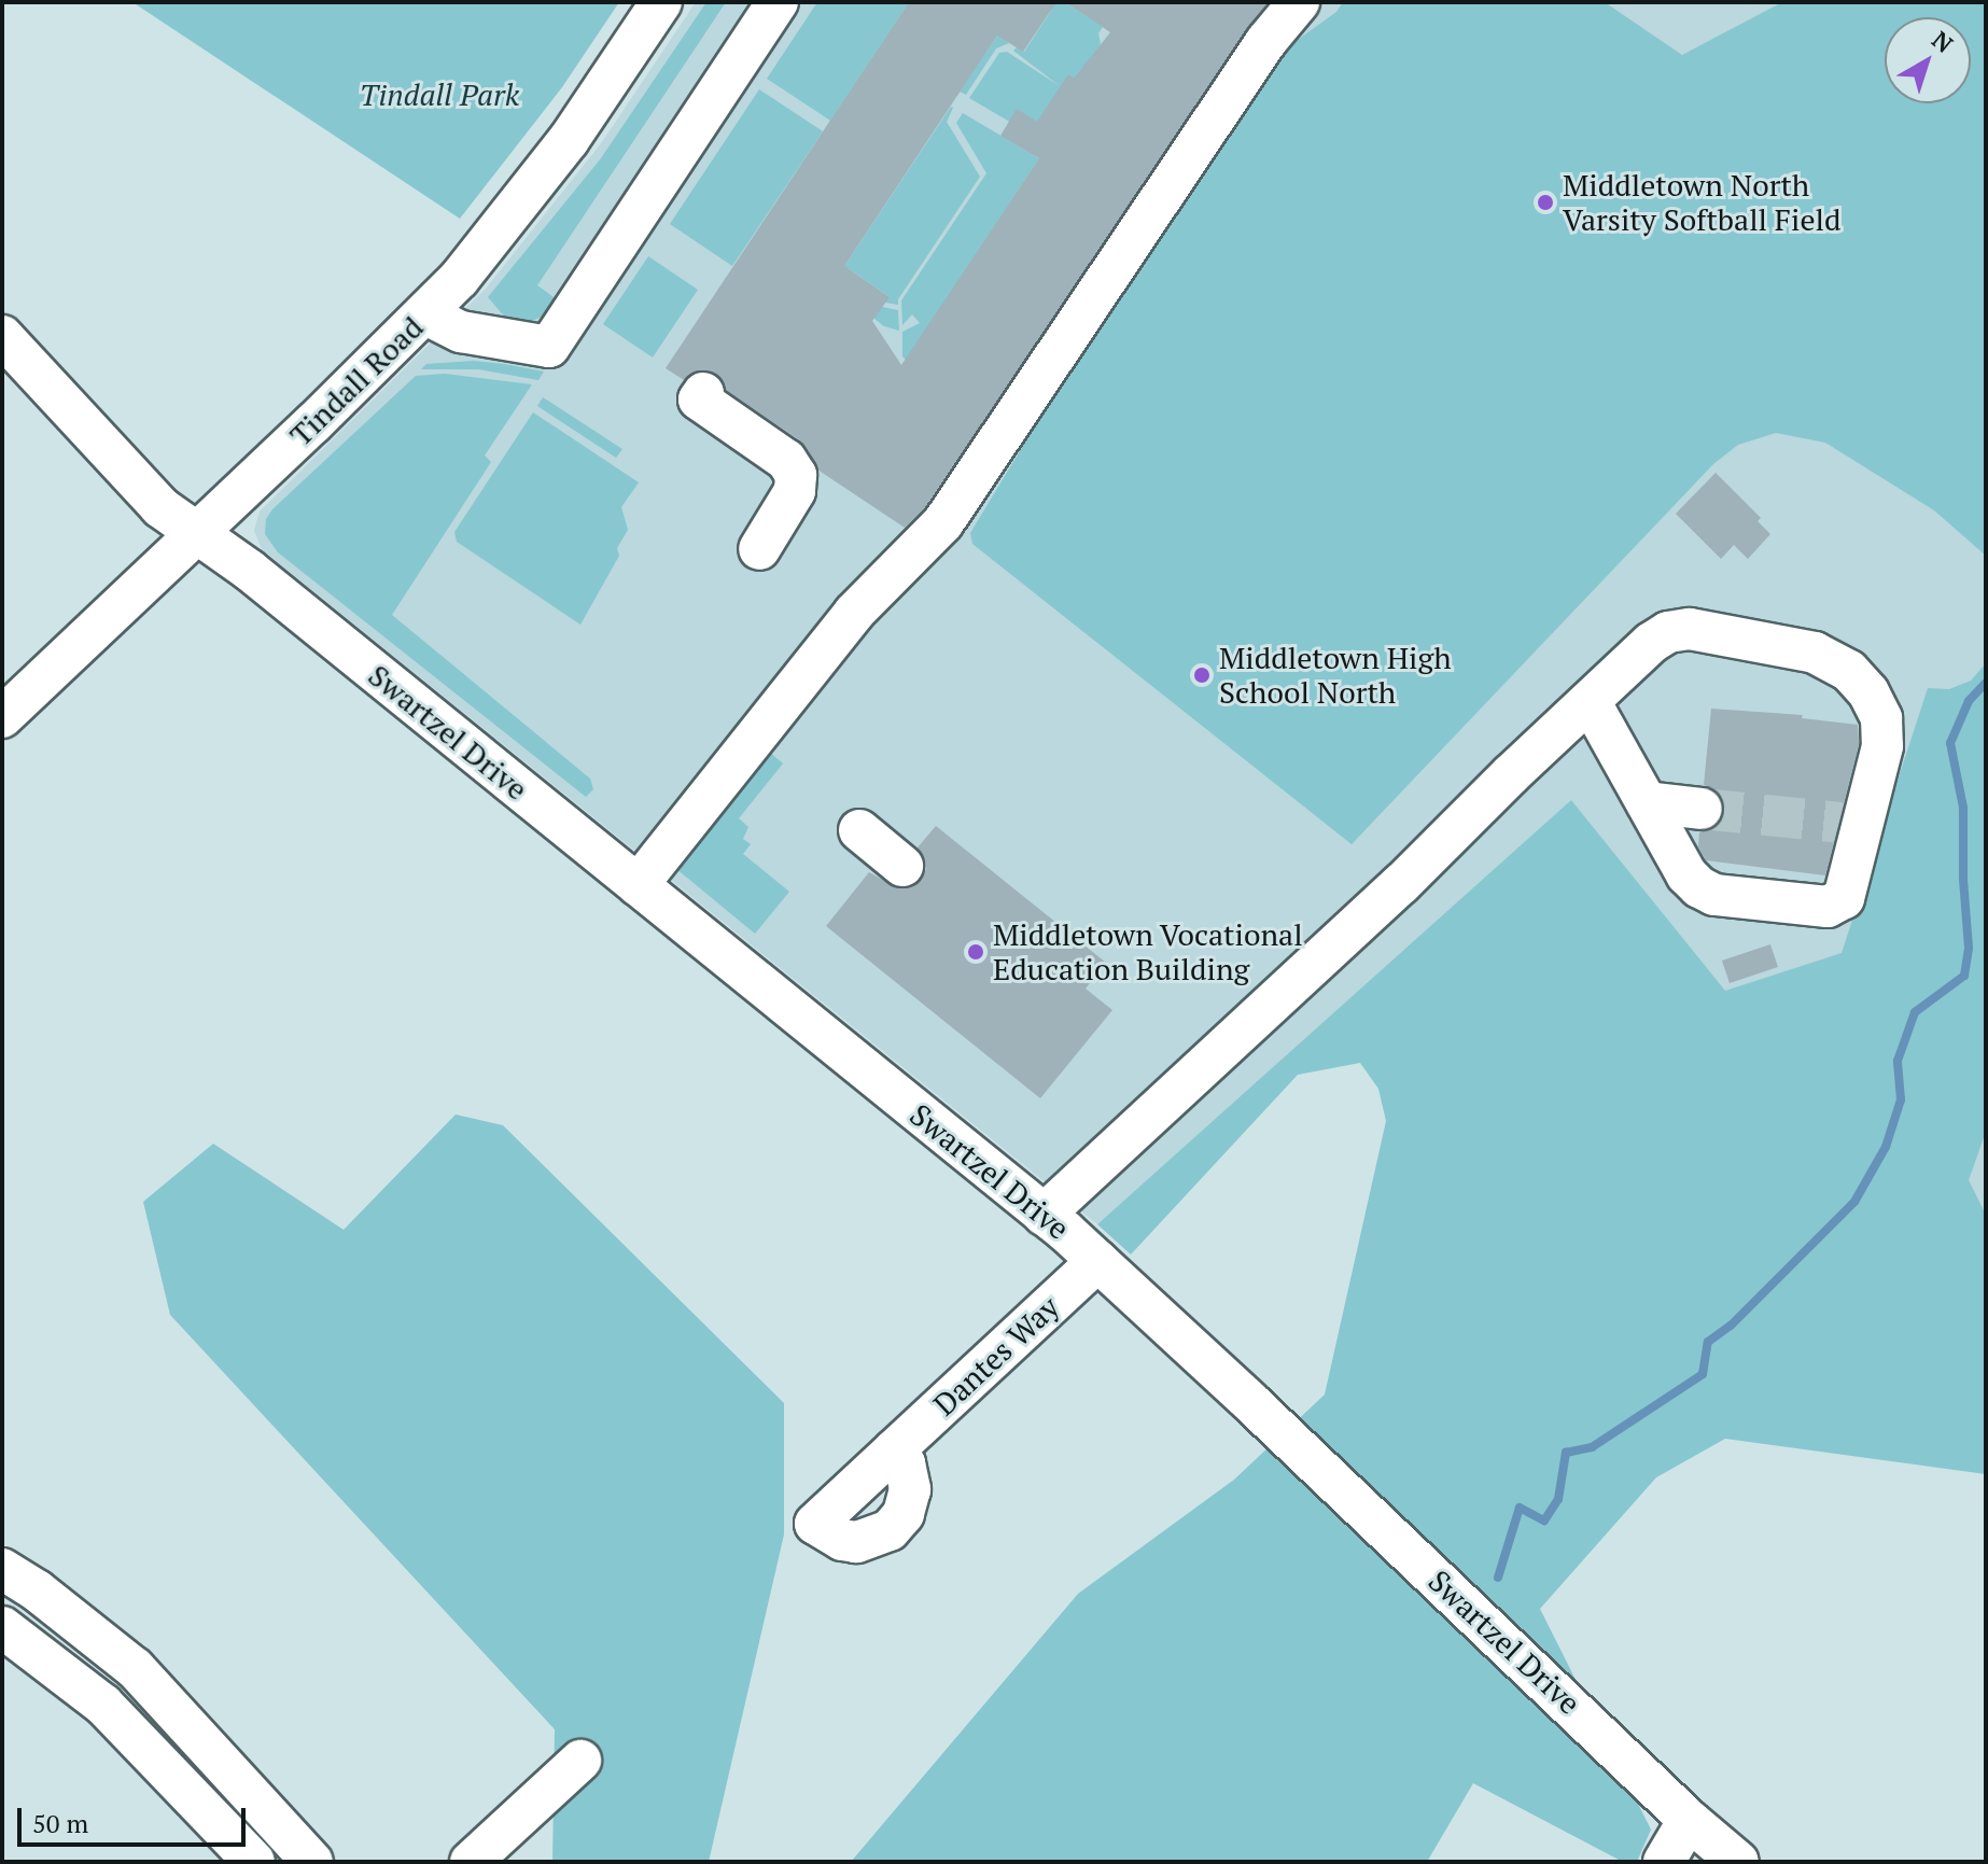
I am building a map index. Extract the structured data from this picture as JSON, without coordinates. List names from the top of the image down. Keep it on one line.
{"streets":{"street":["Tindall Road","Swartzel Drive","Dantes Way"]},"crossings":[["Tindall Road","Swartzel Drive"],["Swartzel Drive","Dantes Way"]],"parks":["Tindall Park"],"places":["Middletown North Varsity Softball Field","Middletown High School North","Middletown Vocational Education Building"],"scale_bar":"50 m","north":"top right"}
